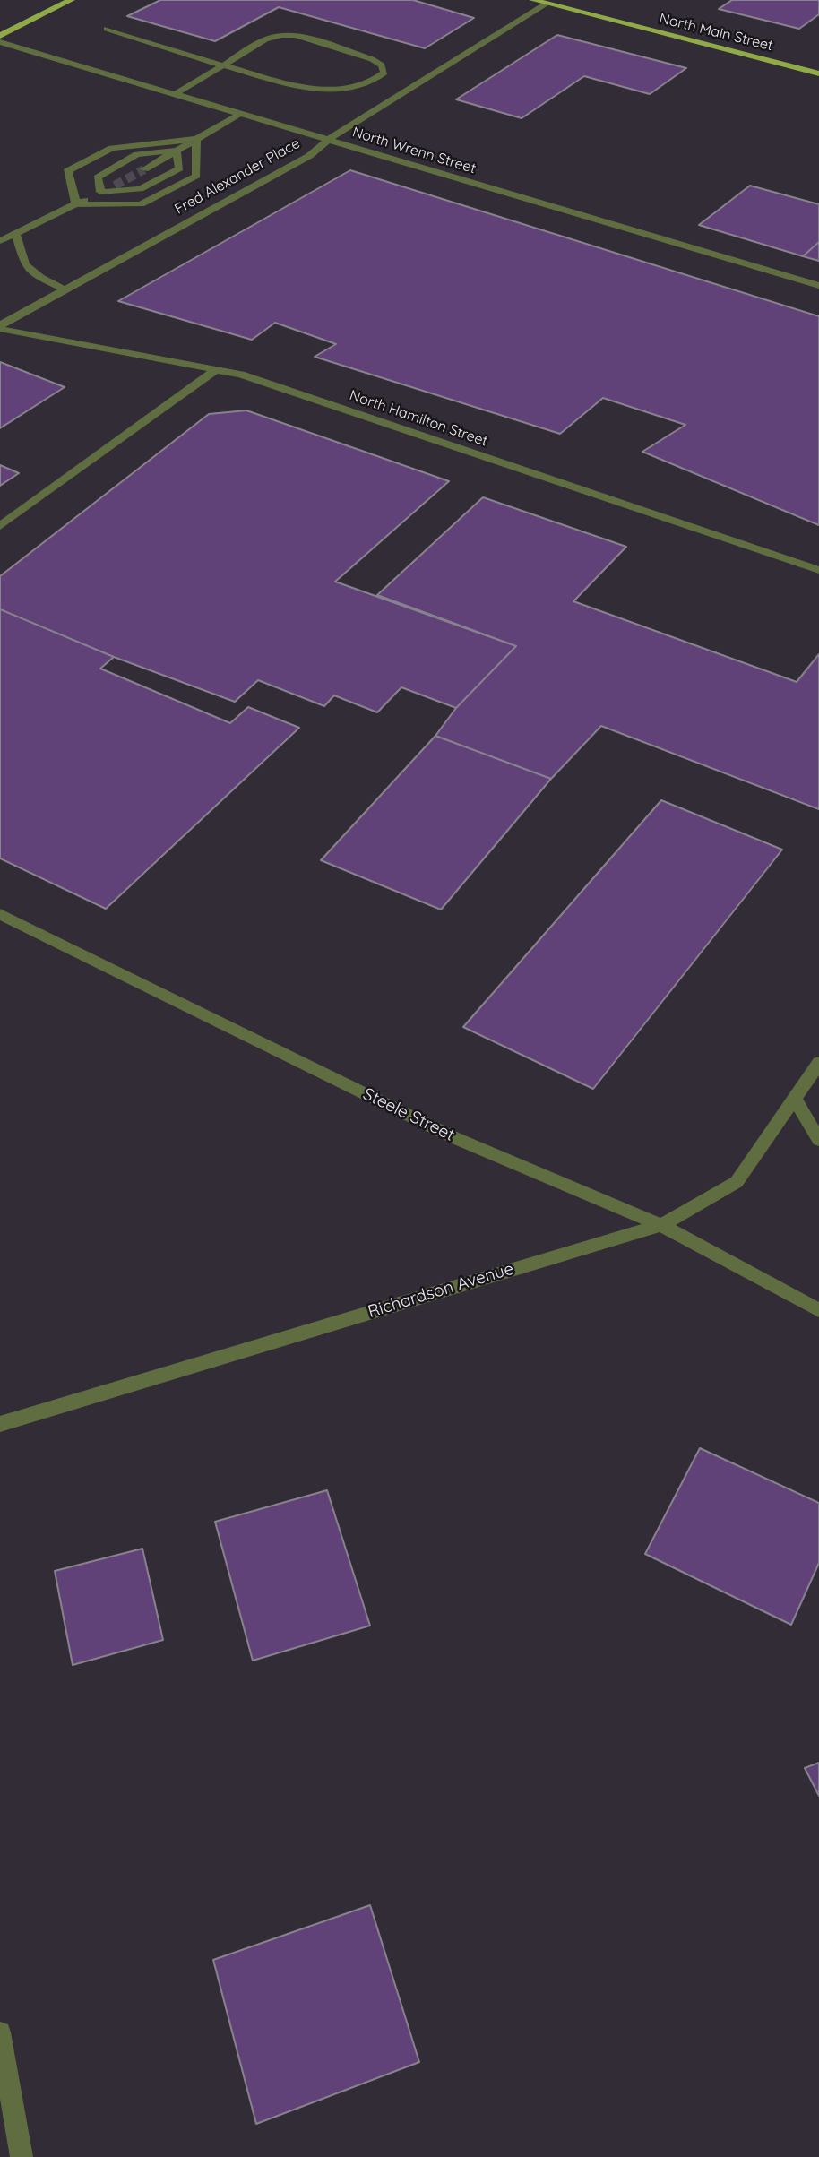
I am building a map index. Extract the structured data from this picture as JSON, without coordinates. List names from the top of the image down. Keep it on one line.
{"streets":{"main road":["North Main Street"],"street":["North Wrenn Street","Fred Alexander Place","North Hamilton Street","Steele Street","Richardson Avenue"]},"crossings":[["North Main Street","Fred Alexander Place"],["North Wrenn Street","Fred Alexander Place"],["Fred Alexander Place","North Hamilton Street"],["Steele Street","Richardson Avenue"]]}
